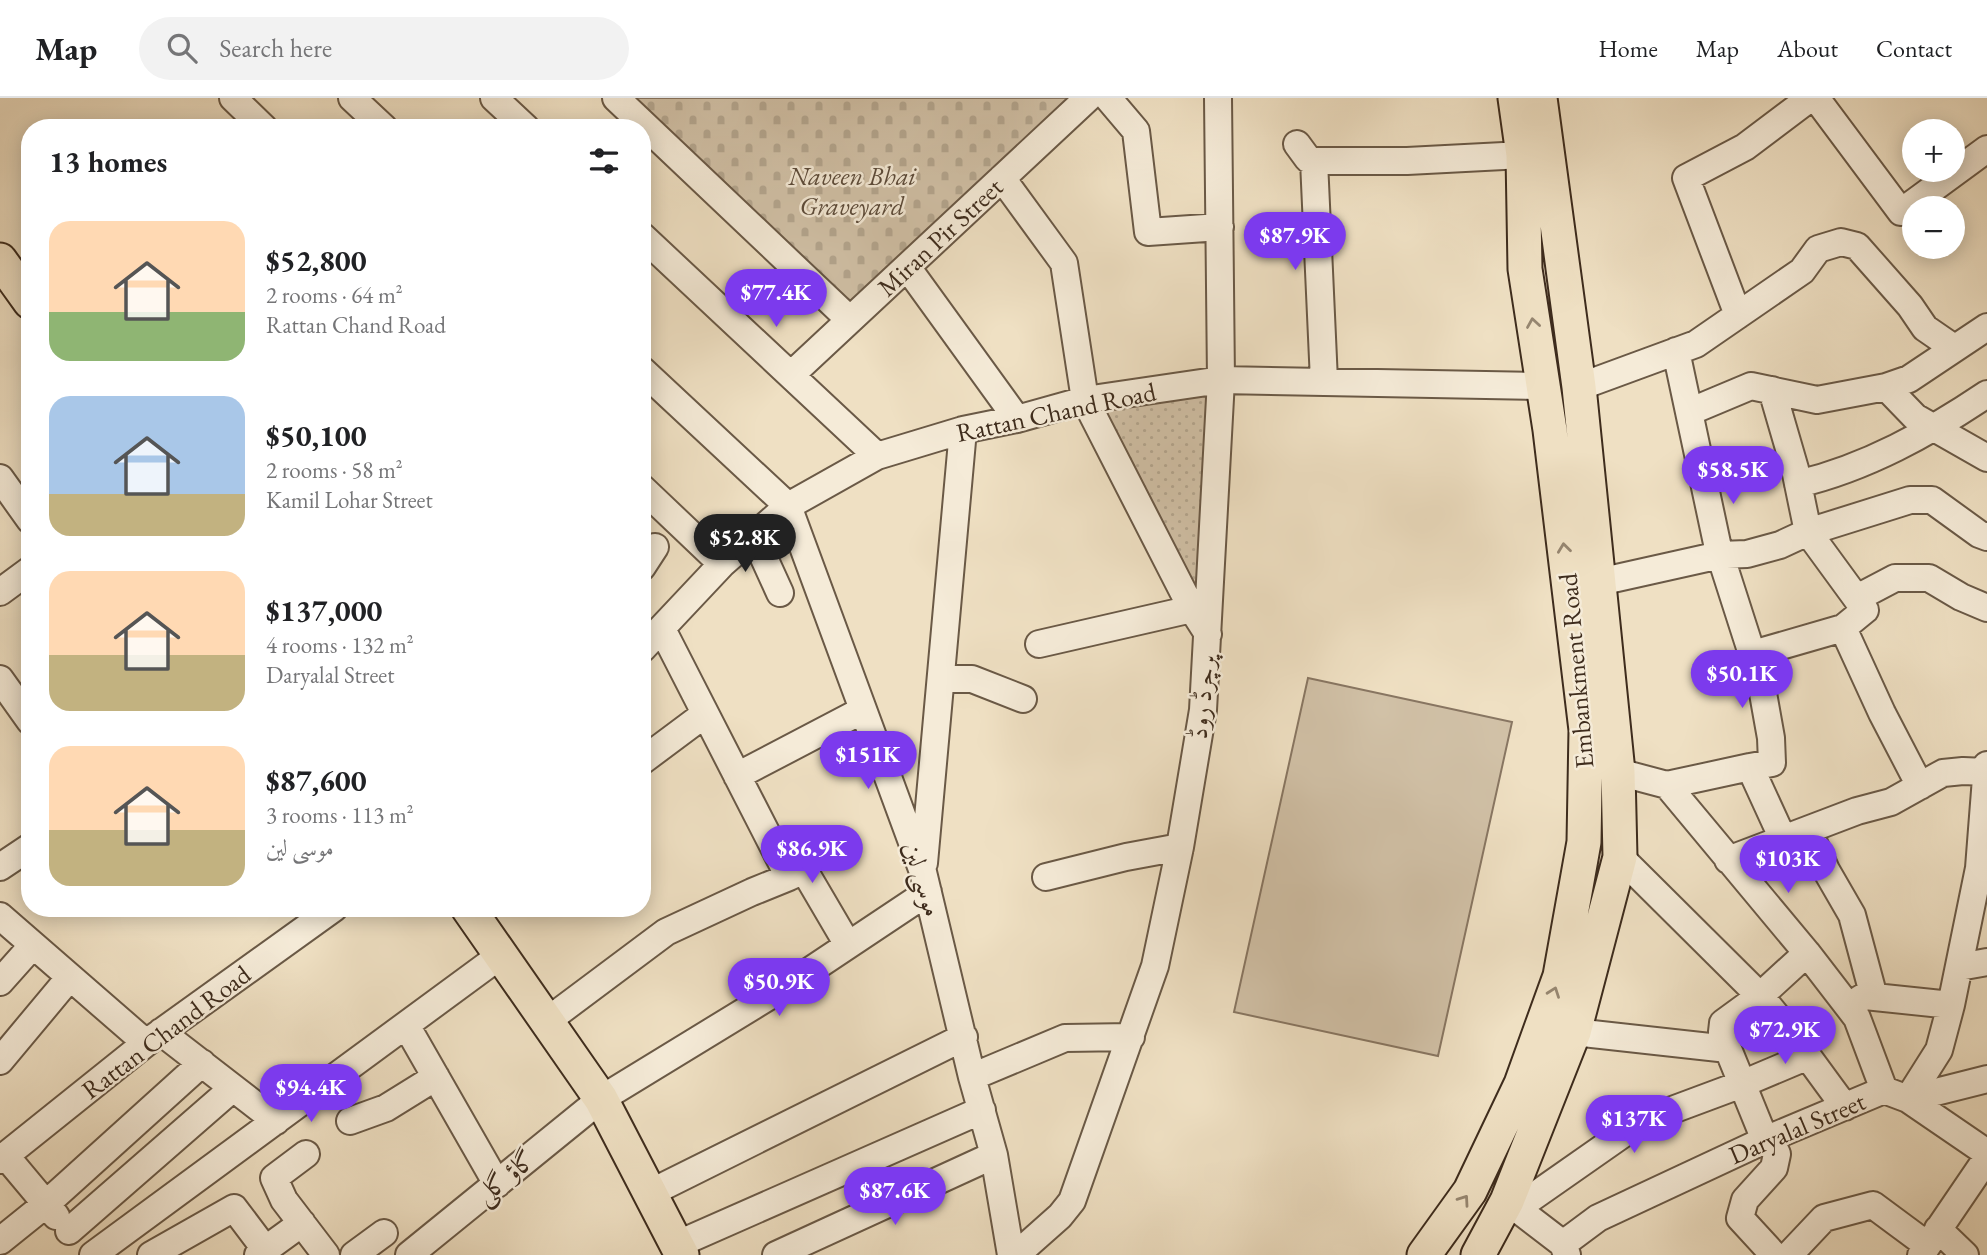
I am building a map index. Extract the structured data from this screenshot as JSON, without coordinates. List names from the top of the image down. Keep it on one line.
{"streets":{"main road":["Embankment Road"],"street":["Miran Pir Street","Rattan Chand Road","پرچرڈ روڈ","موسی لین","Daryalal Street","گاؤ گلی"]},"crossings":[["Rattan Chand Road","Embankment Road"],["Rattan Chand Road","پرچرڈ روڈ"],["Rattan Chand Road","موسی لین"],["پرچرڈ روڈ","موسی لین"],["موسی لین","گاؤ گلی"]],"parks":["Naveen Bhai Graveyard"],"page":{"header":"Map","search":"Search here","nav":["Home","Map","About","Contact"],"map_buttons":["+","−"],"heading":"13 homes","list":[{"name":"$52,800","note":"2 rooms · 64 m² · Rattan Chand Road"},{"name":"$50,100","note":"2 rooms · 58 m² · Kamil Lohar Street"},{"name":"$137,000","note":"4 rooms · 132 m² · Daryalal Street"},{"name":"$87,600","note":"3 rooms · 113 m² · موسی لین"}],"price":["$87.9K","$77.4K","$58.5K","$52.8K","$50.1K","$151K","$86.9K","$103K","$50.9K","$72.9K","$94.4K","$137K","$87.6K"]}}
